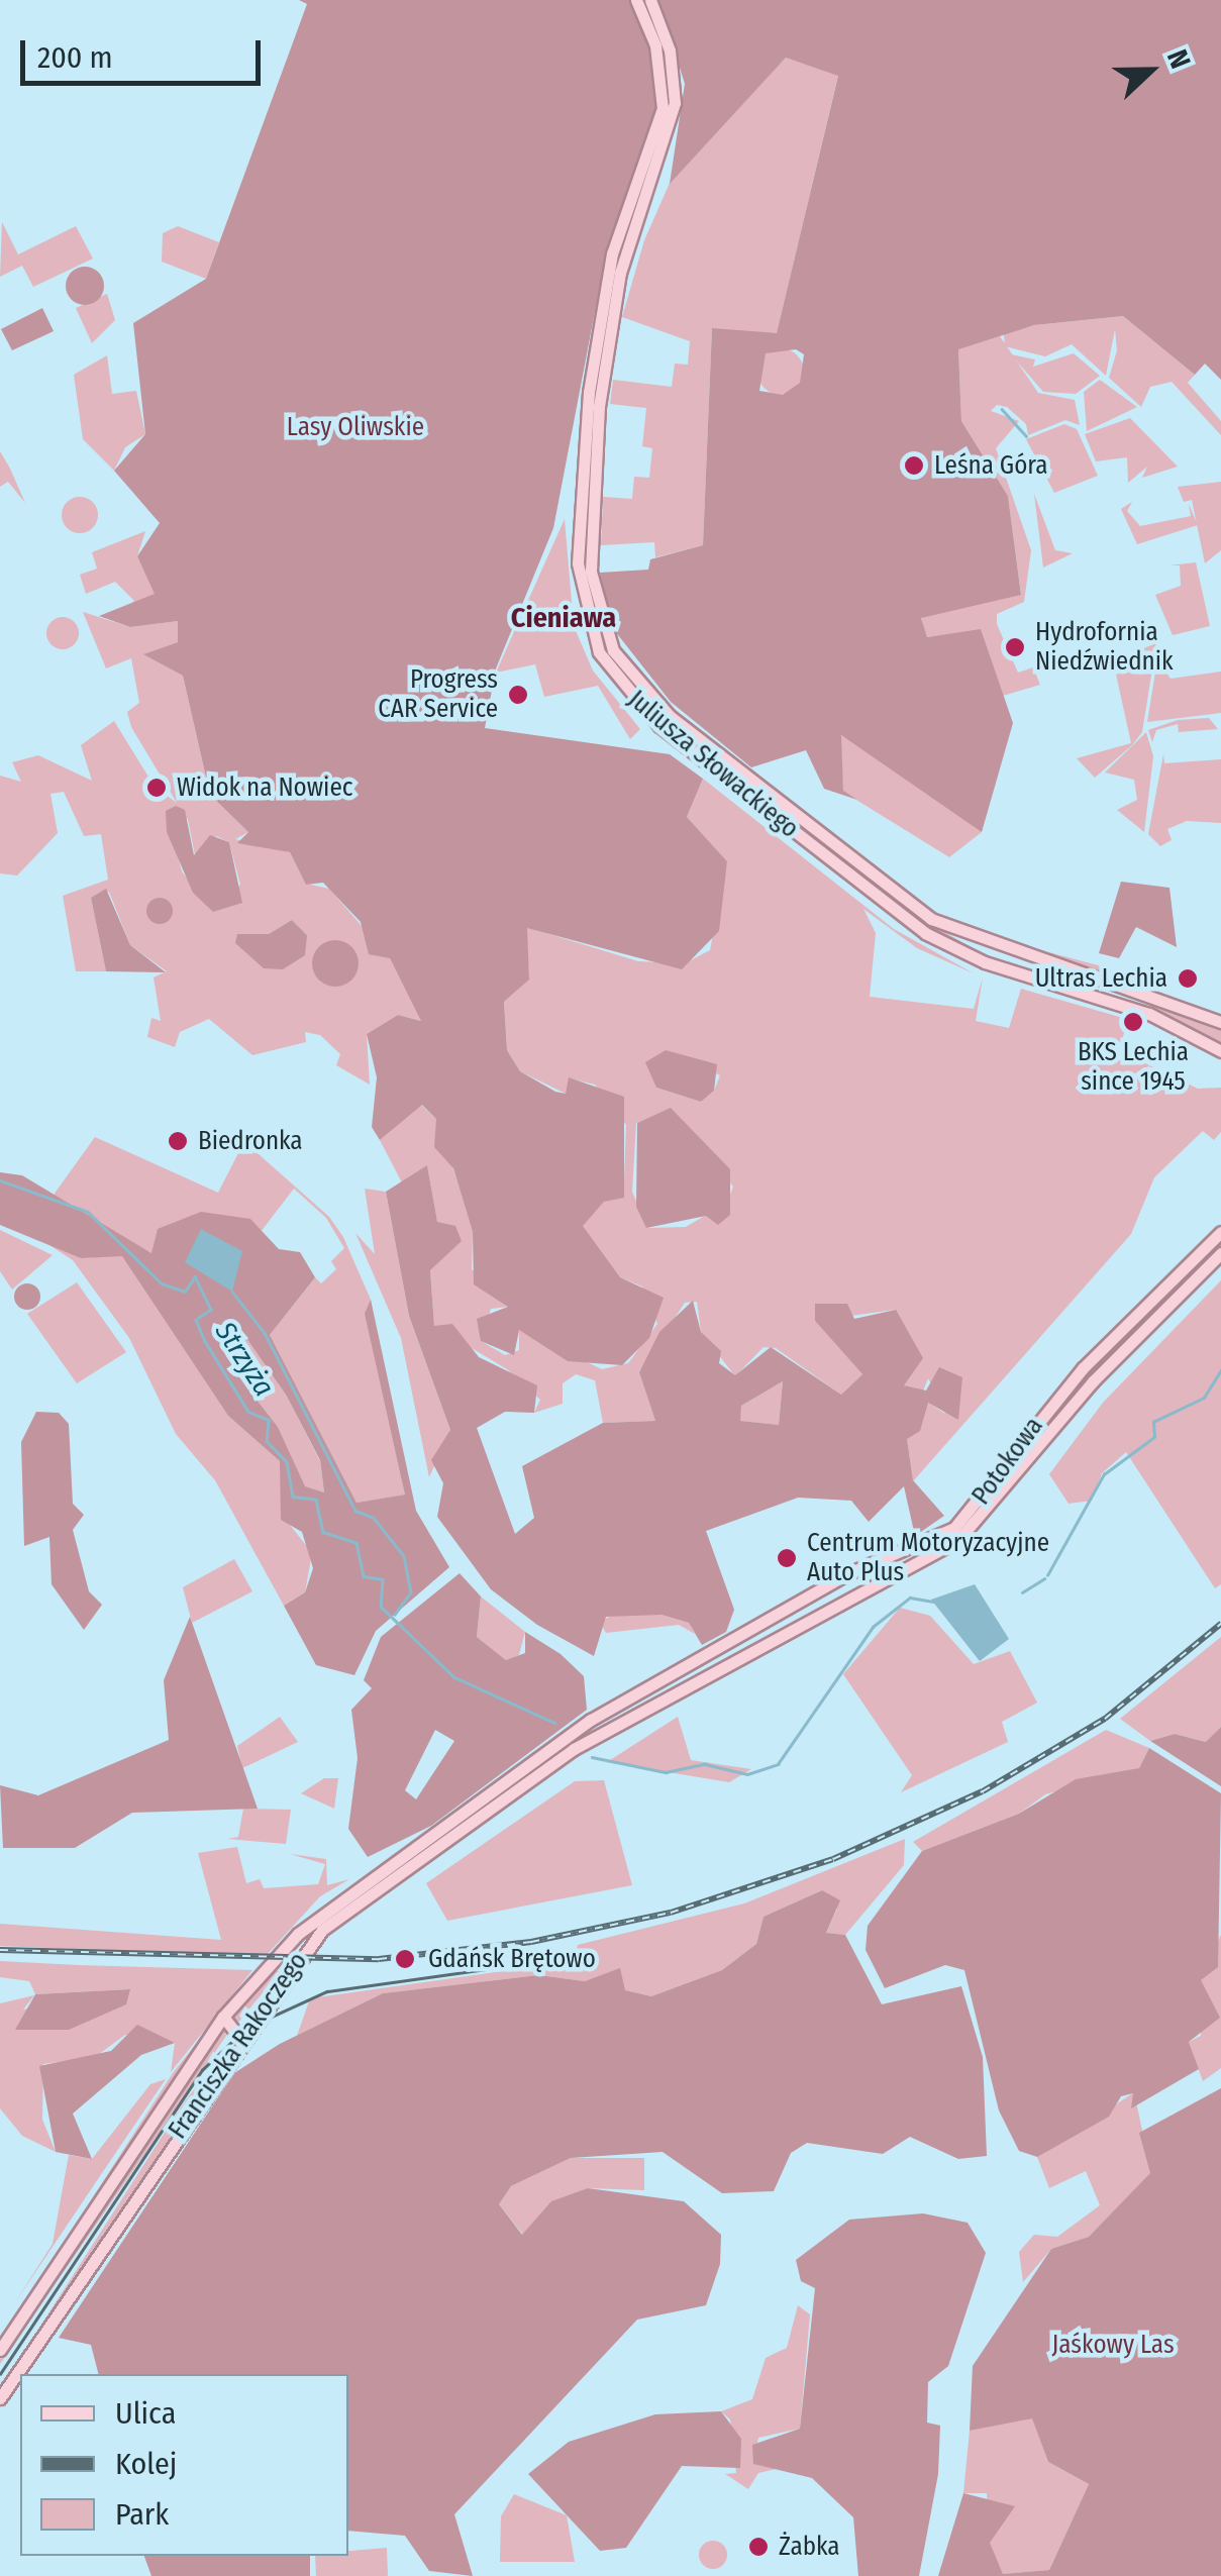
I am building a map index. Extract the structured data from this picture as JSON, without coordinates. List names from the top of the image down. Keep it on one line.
{"streets":{"main road":["Juliusza Słowackiego","Potokowa","Franciszka Rakoczego"]},"crossings":[["Potokowa","Franciszka Rakoczego"]],"districts":["Cieniawa"],"water":["Strzyża"],"parks":["Lasy Oliwskie","Jaśkowy Las"],"places":["Leśna Góra","Hydrofornia Niedźwiednik","Progress CAR Service","Widok na Nowiec","Ultras Lechia","BKS Lechia since 1945","Biedronka","Centrum Motoryzacyjne Auto Plus","Gdańsk Brętowo","Żabka"],"legend":["Ulica","Kolej","Park"],"scale_bar":"200 m","north":"right"}
